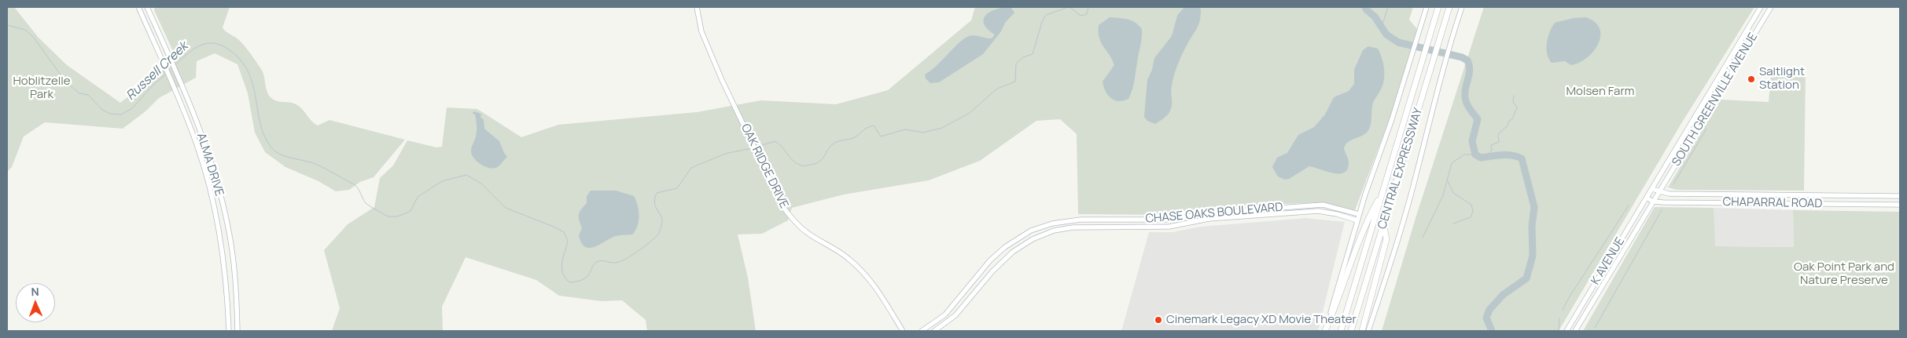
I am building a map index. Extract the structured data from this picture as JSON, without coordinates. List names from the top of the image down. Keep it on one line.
{"streets":{"highway":["CENTRAL EXPRESSWAY"],"main road":["SOUTH GREENVILLE AVENUE","ALMA DRIVE","OAK RIDGE DRIVE","CHAPARRAL ROAD","CHASE OAKS BOULEVARD","K AVENUE"]},"crossings":[["SOUTH GREENVILLE AVENUE","CHAPARRAL ROAD"],["SOUTH GREENVILLE AVENUE","K AVENUE"],["CENTRAL EXPRESSWAY","CHASE OAKS BOULEVARD"],["CHAPARRAL ROAD","K AVENUE"]],"water":["Russell Creek"],"parks":["Hoblitzelle Park","Molsen Farm","Oak Point Park and Nature Preserve"],"places":["Saltlight Station","Cinemark Legacy XD Movie Theater"],"north":"top"}
